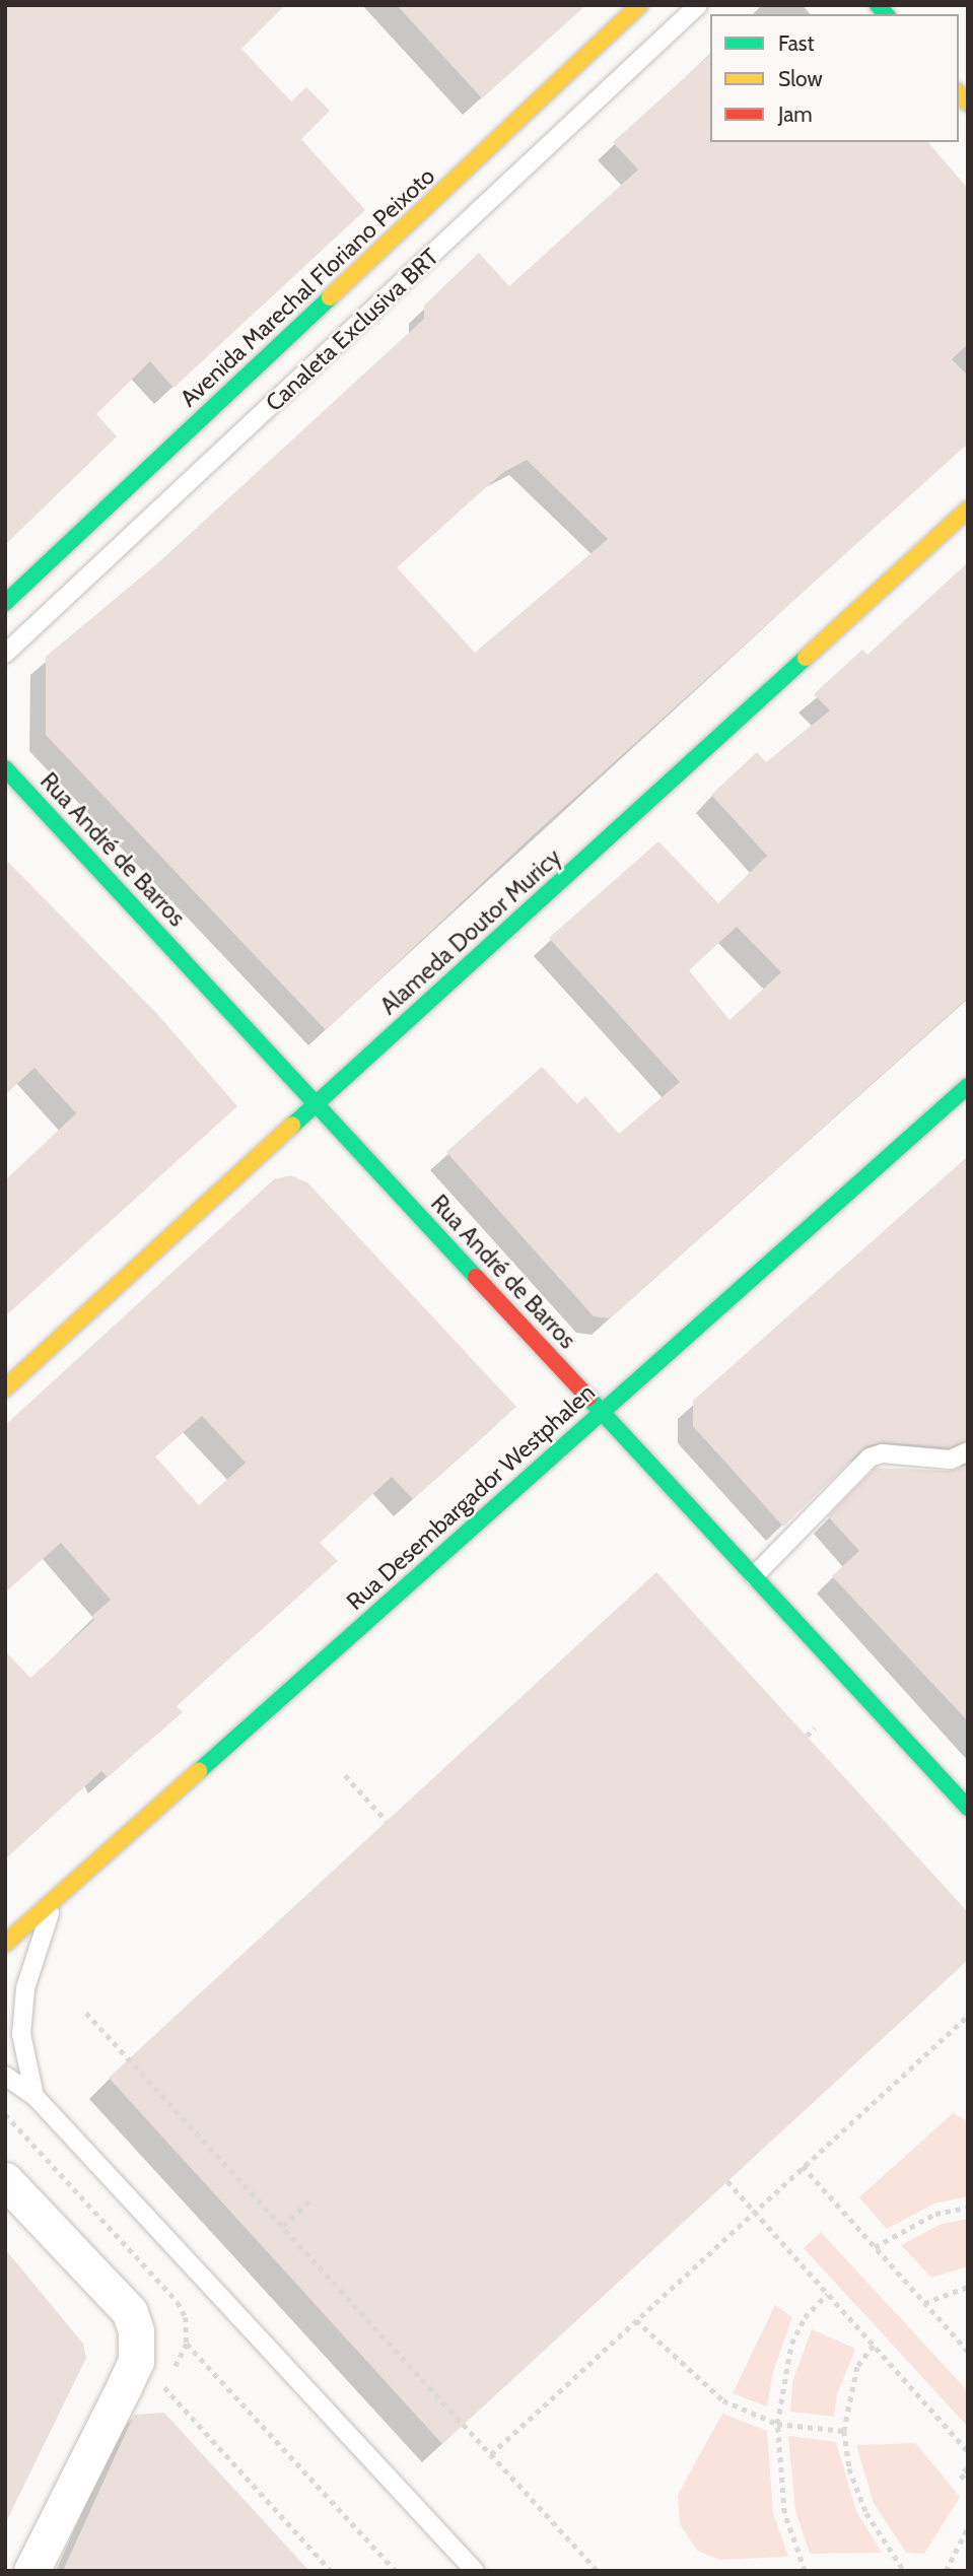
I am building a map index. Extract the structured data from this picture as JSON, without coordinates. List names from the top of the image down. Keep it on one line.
{"streets":{"street":["Avenida Marechal Floriano Peixoto","Rua André de Barros","Alameda Doutor Muricy","Rua Desembargador Westphalen"],"lane":["Canaleta Exclusiva BRT"]},"crossings":[["Rua André de Barros","Alameda Doutor Muricy"],["Rua André de Barros","Rua Desembargador Westphalen"]],"legend":["Fast","Slow","Jam"]}
